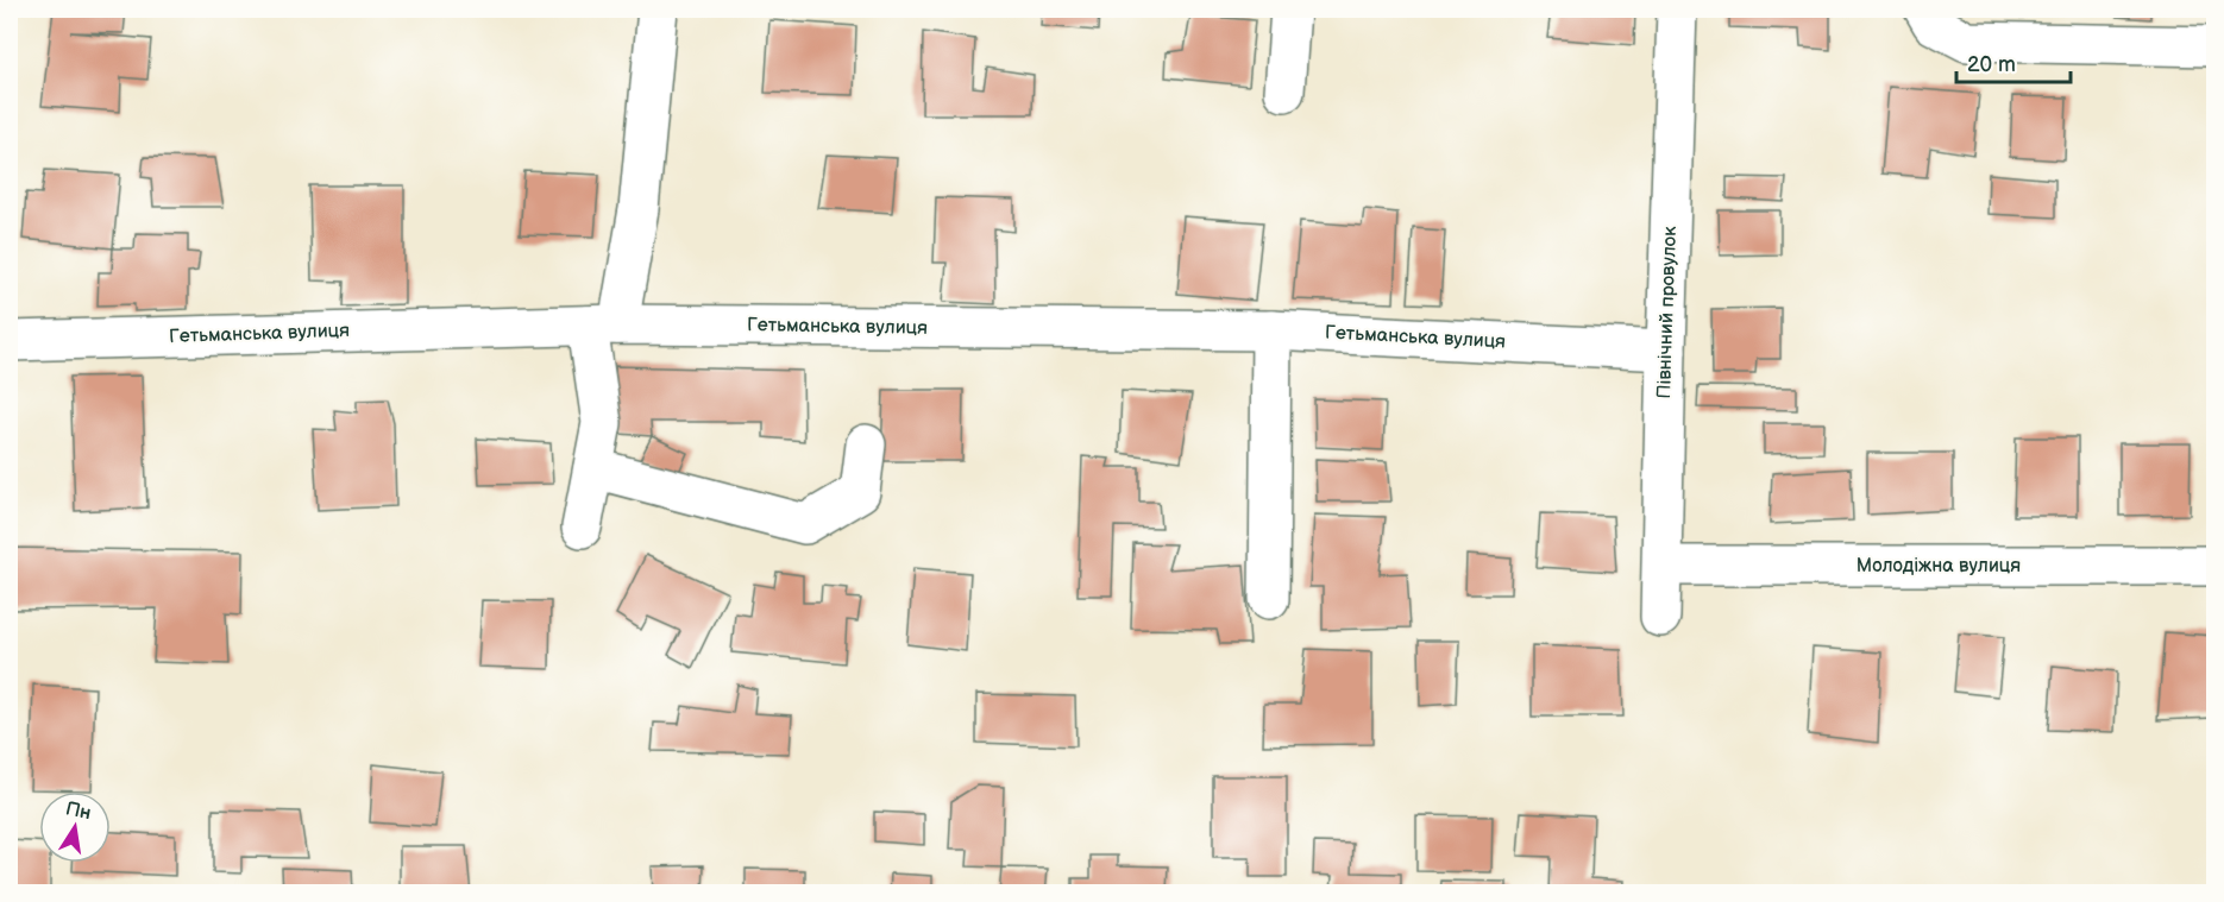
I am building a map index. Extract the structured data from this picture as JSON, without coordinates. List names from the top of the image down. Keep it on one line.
{"streets":{"street":["Північний провулок","Гетьманська вулиця","Молодіжна вулиця"]},"crossings":[["Північний провулок","Гетьманська вулиця"],["Північний провулок","Молодіжна вулиця"]],"scale_bar":"20 m","north":"top"}
